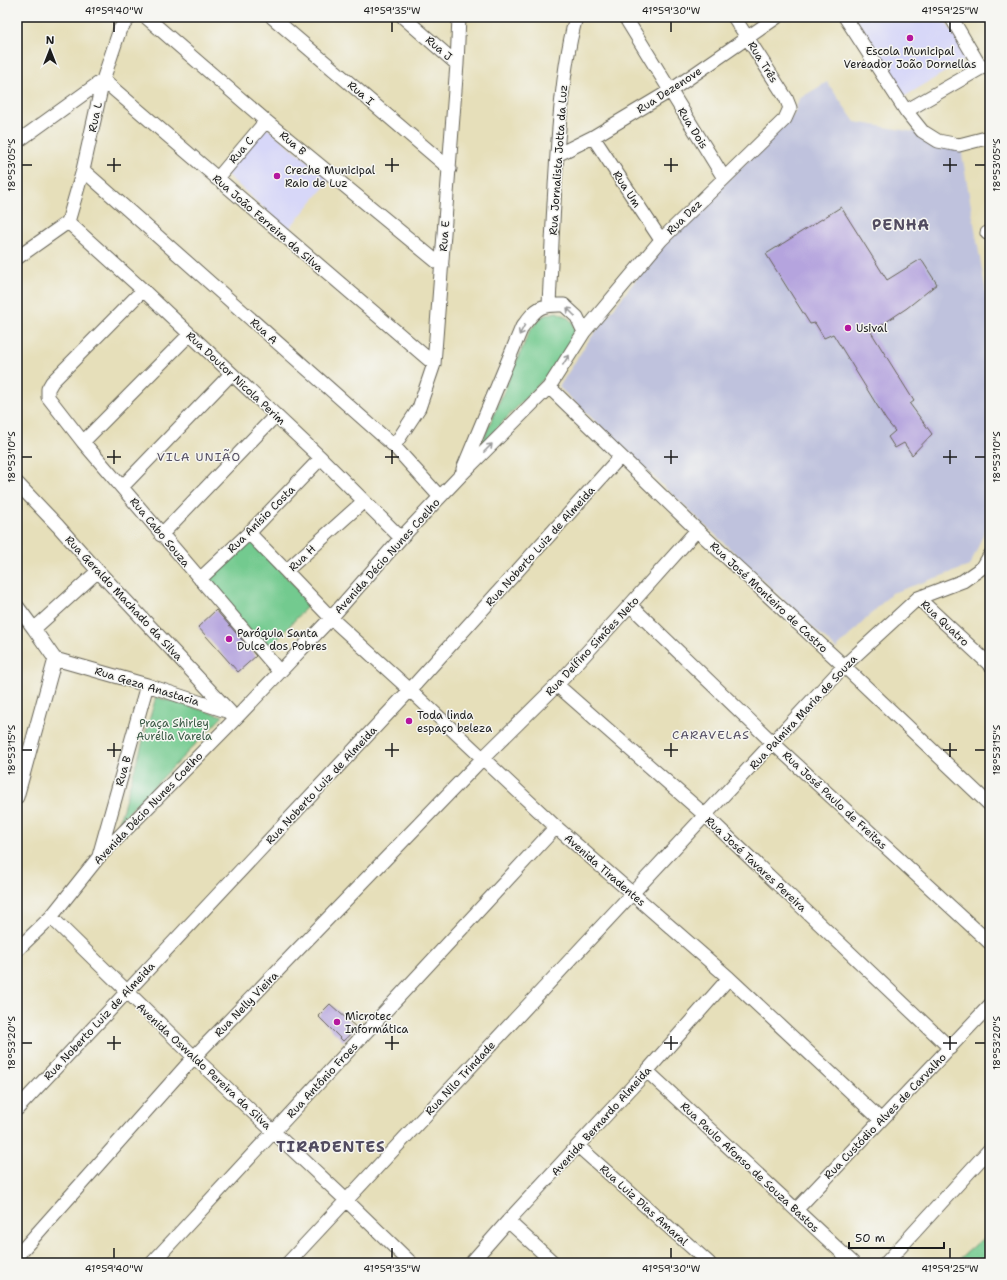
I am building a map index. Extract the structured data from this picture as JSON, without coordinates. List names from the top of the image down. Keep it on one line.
{"streets":{"street":["Rua J","Rua Três","Rua Dezenove","Rua I","Rua L","Rua Dois","Rua B","Rua C","Rua Jornalista Jotta da Luz","Rua Um","Rua Dez","Rua João Ferreira da Silva","Rua E","Rua A","Rua Doutor Nicola Perim","Rua Anísio Costa","Rua Cabo Souza","Rua Noberto Luiz de Almeida","Avenida Décio Nunes Coelho","Rua H","Rua José Monteiro de Castro","Rua Geraldo Machado da Silva","Rua Quatro","Rua Delfino Simões Neto","Rua Geza Anastacia","Rua Palmira Maria de Souza","Rua José Paulo de Freitas","Rua José Tavares Pereira","Avenida Tiradentes","Rua Nelly Vieira","Avenida Oswaldo Pereira da Silva","Rua Nilo Trindade","Rua Antônio Froes","Rua Custódio Alves de Carvalho","Avenida Bernardo Almeida","Rua Paulo Afonso de Souza Bastos","Rua Luiz Dias Amaral"]},"crossings":[["Rua J","Rua E"],["Rua Três","Rua Dezenove"],["Rua Três","Rua Dez"],["Rua Dezenove","Rua Dois"],["Rua Dezenove","Rua Jornalista Jotta da Luz"],["Rua Dezenove","Rua Um"],["Rua I","Rua E"],["Rua L","Rua João Ferreira da Silva"],["Rua L","Rua A"],["Rua L","Rua Doutor Nicola Perim"],["Rua Dois","Rua Dez"],["Rua B","Rua C"],["Rua B","Rua E"],["Rua B","Avenida Décio Nunes Coelho"],["Rua B","Rua Geza Anastacia"],["Rua C","Rua João Ferreira da Silva"],["Rua Um","Rua Dez"],["Rua Dez","Avenida Décio Nunes Coelho"],["Rua Dez","Rua José Monteiro de Castro"],["Rua João Ferreira da Silva","Rua E"],["Rua E","Rua A"],["Rua A","Avenida Décio Nunes Coelho"],["Rua Doutor Nicola Perim","Rua Anísio Costa"],["Rua Doutor Nicola Perim","Rua Cabo Souza"],["Rua Doutor Nicola Perim","Avenida Décio Nunes Coelho"],["Rua Doutor Nicola Perim","Rua H"],["Rua Anísio Costa","Rua Cabo Souza"],["Rua Cabo Souza","Avenida Décio Nunes Coelho"],["Rua Noberto Luiz de Almeida","Rua José Monteiro de Castro"],["Rua Noberto Luiz de Almeida","Avenida Tiradentes"],["Rua Noberto Luiz de Almeida","Avenida Oswaldo Pereira da Silva"],["Avenida Décio Nunes Coelho","Rua H"],["Avenida Décio Nunes Coelho","Rua José Monteiro de Castro"],["Avenida Décio Nunes Coelho","Rua Geraldo Machado da Silva"],["Avenida Décio Nunes Coelho","Rua Geza Anastacia"],["Avenida Décio Nunes Coelho","Avenida Tiradentes"],["Avenida Décio Nunes Coelho","Avenida Oswaldo Pereira da Silva"],["Rua H","Avenida Tiradentes"],["Rua José Monteiro de Castro","Rua Delfino Simões Neto"],["Rua José Monteiro de Castro","Rua Palmira Maria de Souza"],["Rua Geraldo Machado da Silva","Rua Geza Anastacia"],["Rua Quatro","Rua Palmira Maria de Souza"],["Rua Delfino Simões Neto","Rua José Paulo de Freitas"],["Rua Delfino Simões Neto","Rua José Tavares Pereira"],["Rua Delfino Simões Neto","Avenida Tiradentes"],["Rua Delfino Simões Neto","Rua Nelly Vieira"],["Rua Palmira Maria de Souza","Rua José Paulo de Freitas"],["Rua Palmira Maria de Souza","Rua José Tavares Pereira"],["Rua Palmira Maria de Souza","Avenida Tiradentes"],["Rua Palmira Maria de Souza","Rua Nilo Trindade"],["Rua José Tavares Pereira","Rua Custódio Alves de Carvalho"],["Avenida Tiradentes","Rua Nelly Vieira"],["Avenida Tiradentes","Rua Nilo Trindade"],["Avenida Tiradentes","Rua Antônio Froes"],["Avenida Tiradentes","Rua Custódio Alves de Carvalho"],["Avenida Tiradentes","Avenida Bernardo Almeida"],["Rua Nelly Vieira","Avenida Oswaldo Pereira da Silva"],["Avenida Oswaldo Pereira da Silva","Rua Nilo Trindade"],["Avenida Oswaldo Pereira da Silva","Rua Antônio Froes"],["Rua Custódio Alves de Carvalho","Rua Paulo Afonso de Souza Bastos"],["Avenida Bernardo Almeida","Rua Paulo Afonso de Souza Bastos"],["Avenida Bernardo Almeida","Rua Luiz Dias Amaral"]],"districts":["PENHA","VILA UNIÃO","CARAVELAS","TIRADENTES"],"parks":["Praça Shirley Aurélia Varela"],"places":["Escola Municipal Vereador João Dornellas","Creche Municipal Raio de Luz","Usival","Paróquia Santa Dulce dos Pobres","Toda linda espaço beleza","Microtec Informática"],"scale_bar":"50 m","north":"top","coordinates":["41°59'40\"W","41°59'35\"W","41°59'30\"W","41°59'25\"W","18°53'05\"S","18°53'10\"S","18°53'15\"S","18°53'20\"S"]}
